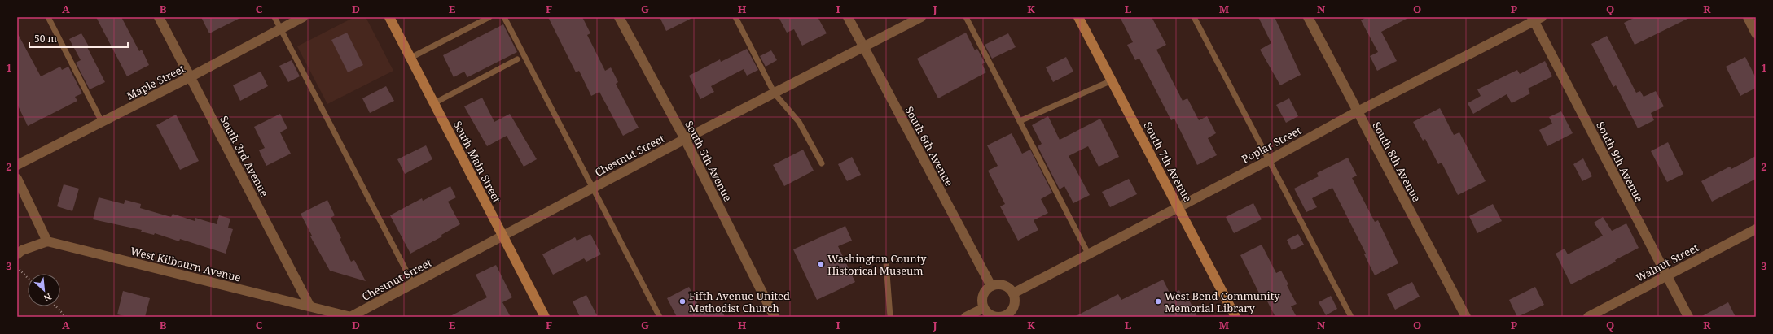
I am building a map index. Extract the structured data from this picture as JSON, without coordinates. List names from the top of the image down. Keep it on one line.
{"streets":{"main road":["South Main Street","South 7th Avenue"],"street":["Maple Street","Poplar Street","South 6th Avenue","Chestnut Street","South 3rd Avenue","South 5th Avenue","South 8th Avenue","South 9th Avenue","Walnut Street","West Kilbourn Avenue"]},"crossings":[["Maple Street","South 3rd Avenue"],["Poplar Street","South 6th Avenue"],["Poplar Street","South 7th Avenue"],["Poplar Street","South 8th Avenue"],["Poplar Street","South 9th Avenue"],["South 6th Avenue","Chestnut Street"],["Chestnut Street","South 5th Avenue"],["Chestnut Street","South Main Street"],["Chestnut Street","West Kilbourn Avenue"],["South 3rd Avenue","West Kilbourn Avenue"],["South 9th Avenue","Walnut Street"]],"places":["Washington County Historical Museum","Fifth Avenue United Methodist Church","West Bend Community Memorial Library"],"scale_bar":"50 m","north":"bottom right","grid":{"columns":["A","B","C","D","E","F","G","H","I","J","K","L","M","N","O","P","Q","R"],"rows":["1","2","3"]}}
